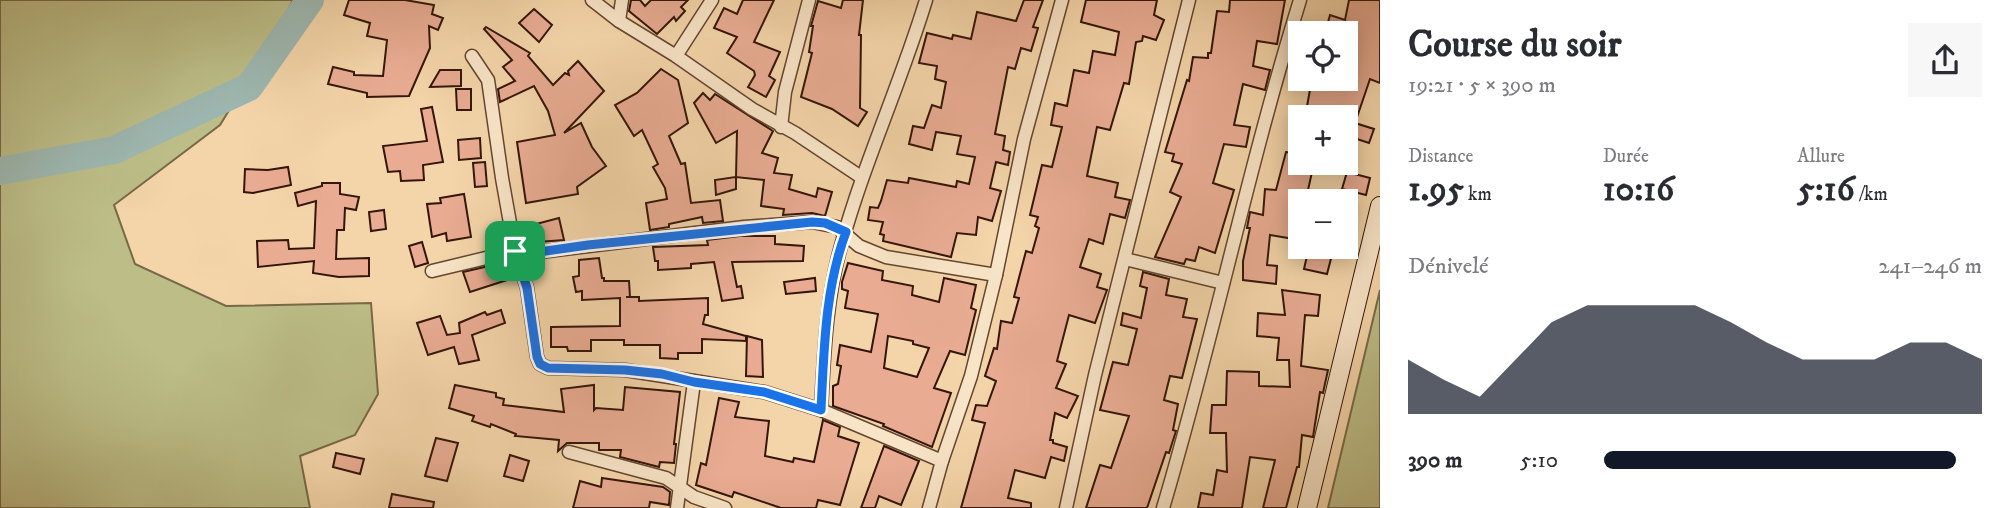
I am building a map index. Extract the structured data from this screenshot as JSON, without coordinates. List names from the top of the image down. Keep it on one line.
{"page":{"heading":["Course du soir","19:21 · 5 × 390 m"],"map_buttons":["+","−"],"stats":[["Distance","1.95 km"],["Durée","10:16"],["Allure","5:16 /km"]],"chart":["Dénivelé","241–246 m"],"list":[{"name":"390 m","note":"5:10"}]}}
